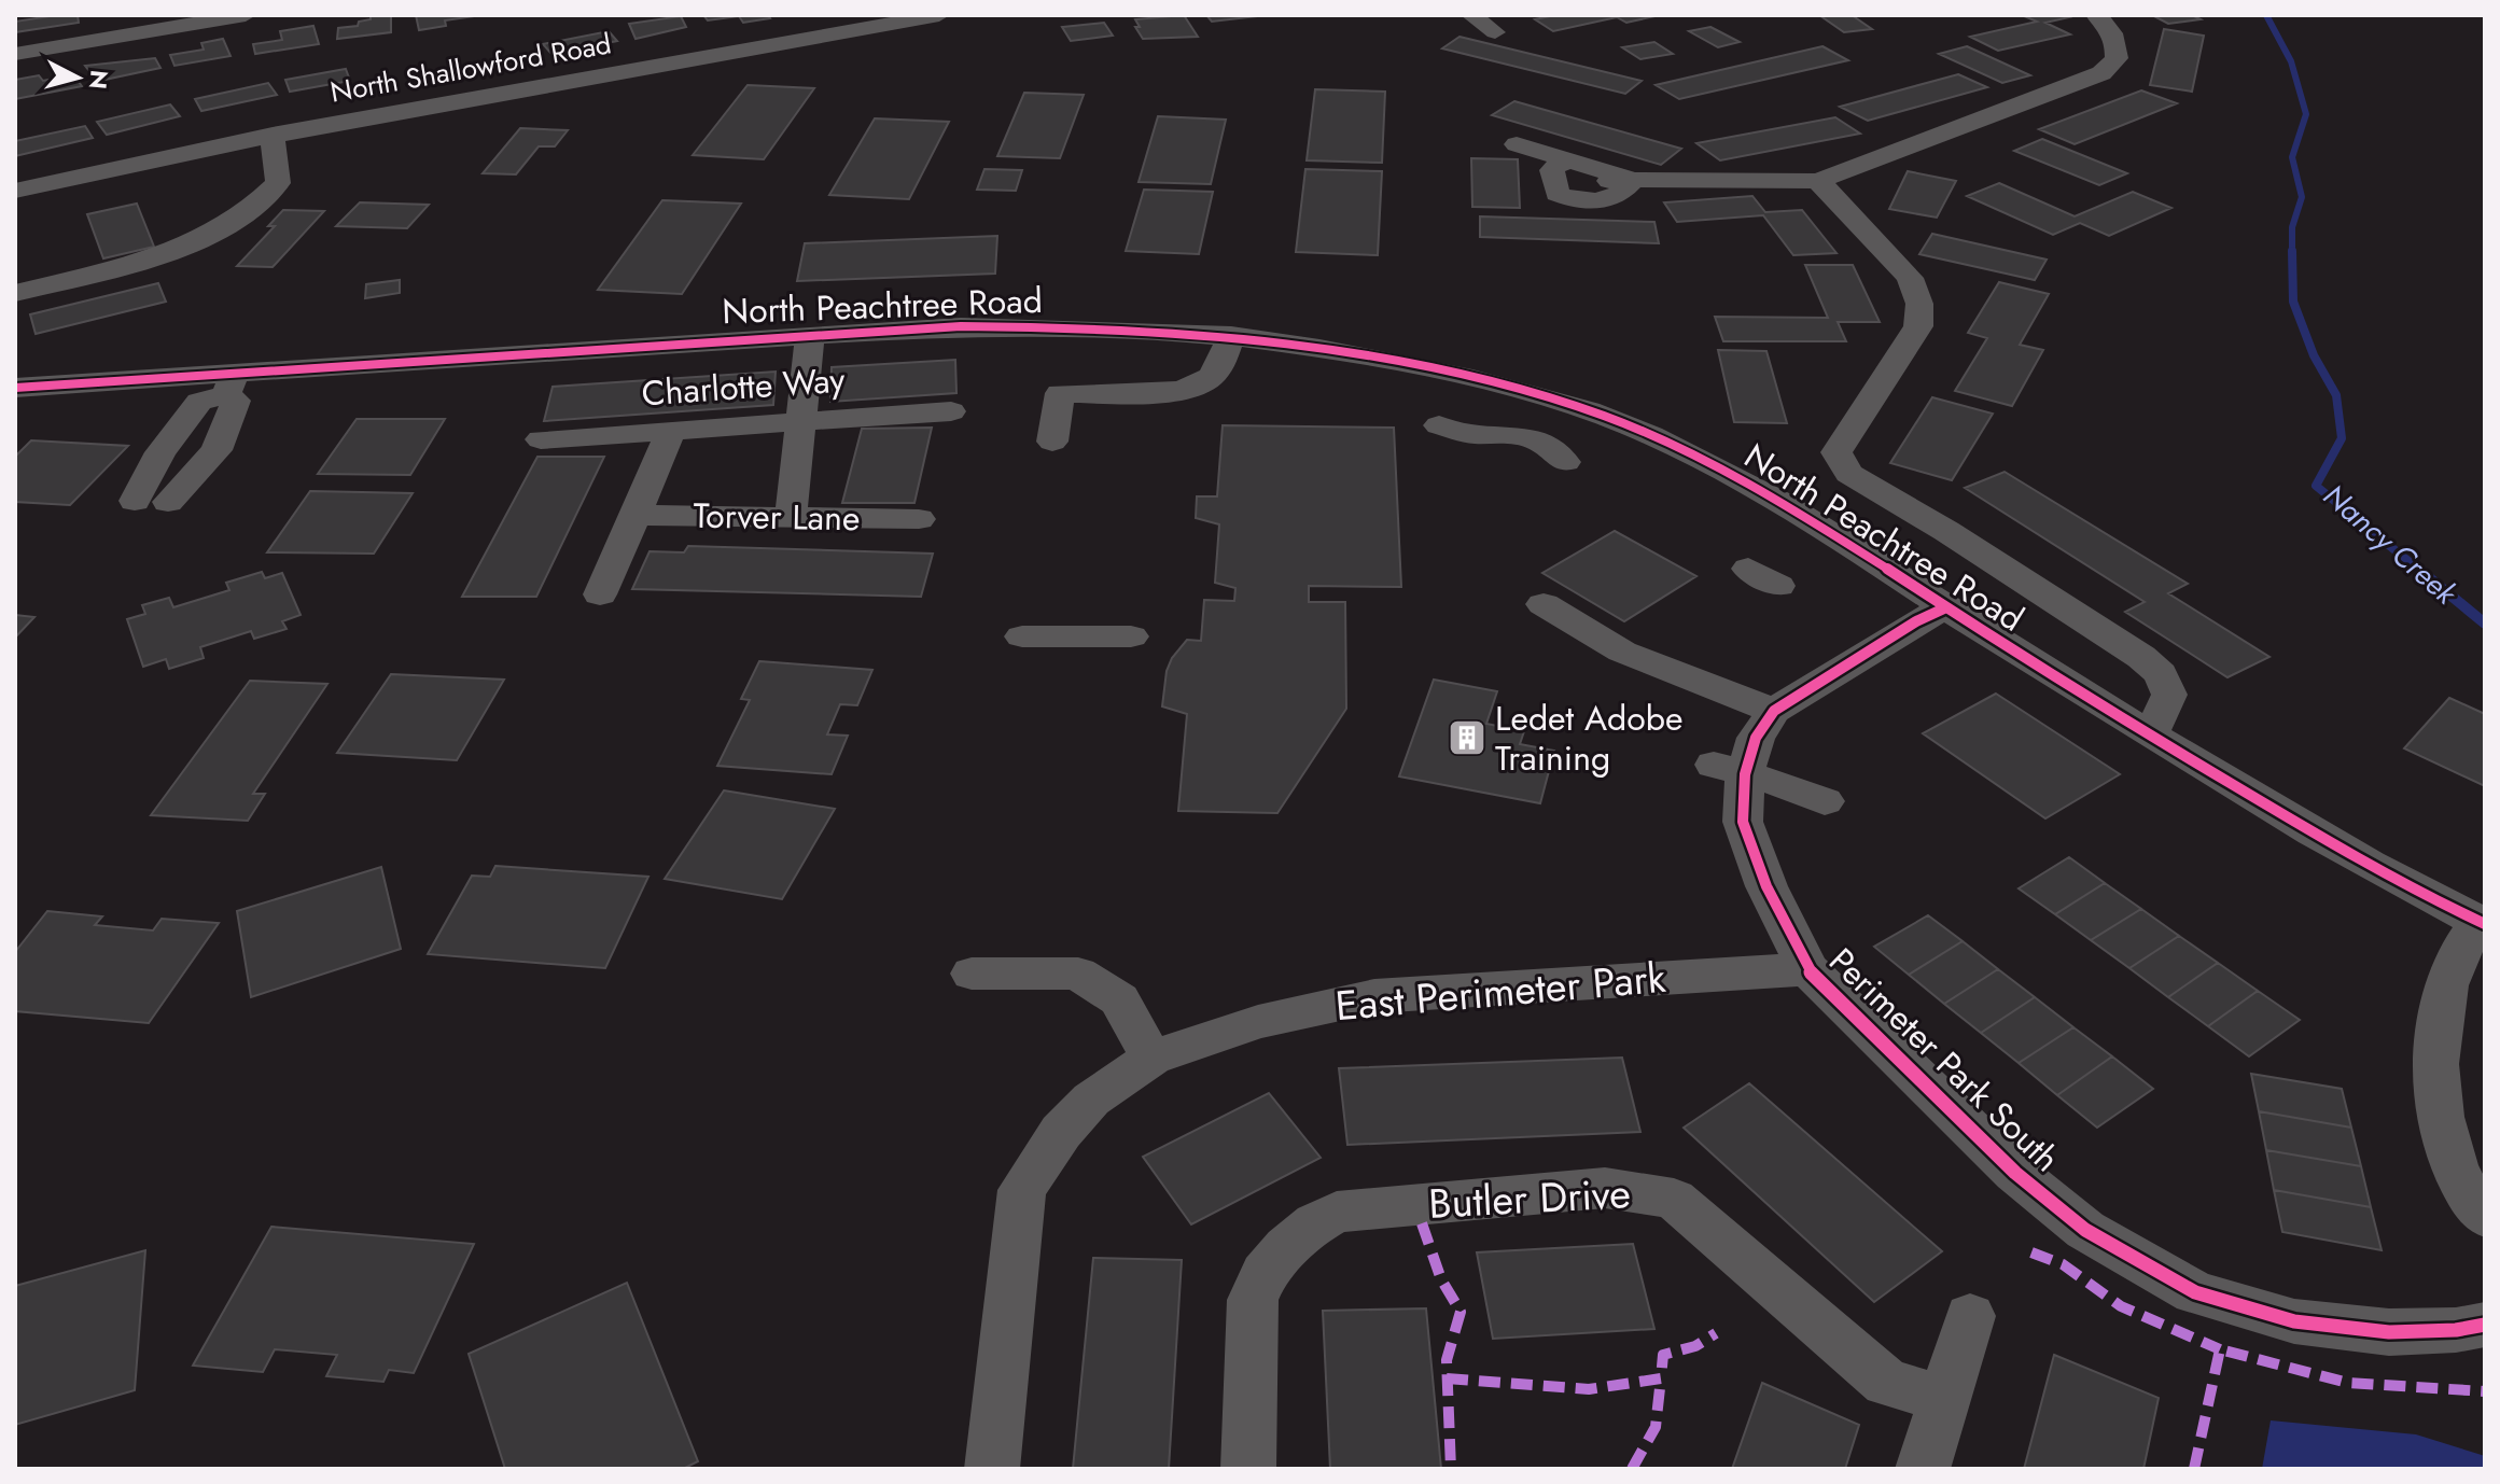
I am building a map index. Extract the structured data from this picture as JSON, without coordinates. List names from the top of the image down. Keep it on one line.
{"streets":{"street":["North Shallowford Road","North Peachtree Road","Charlotte Way","Torver Lane","East Perimeter Park","Perimeter Park South","Butler Drive"]},"crossings":[["North Peachtree Road","Perimeter Park South"],["East Perimeter Park","Perimeter Park South"]],"water":["Nancy Creek"],"places":{"building":["Ledet Adobe Training"]},"north":"right"}
